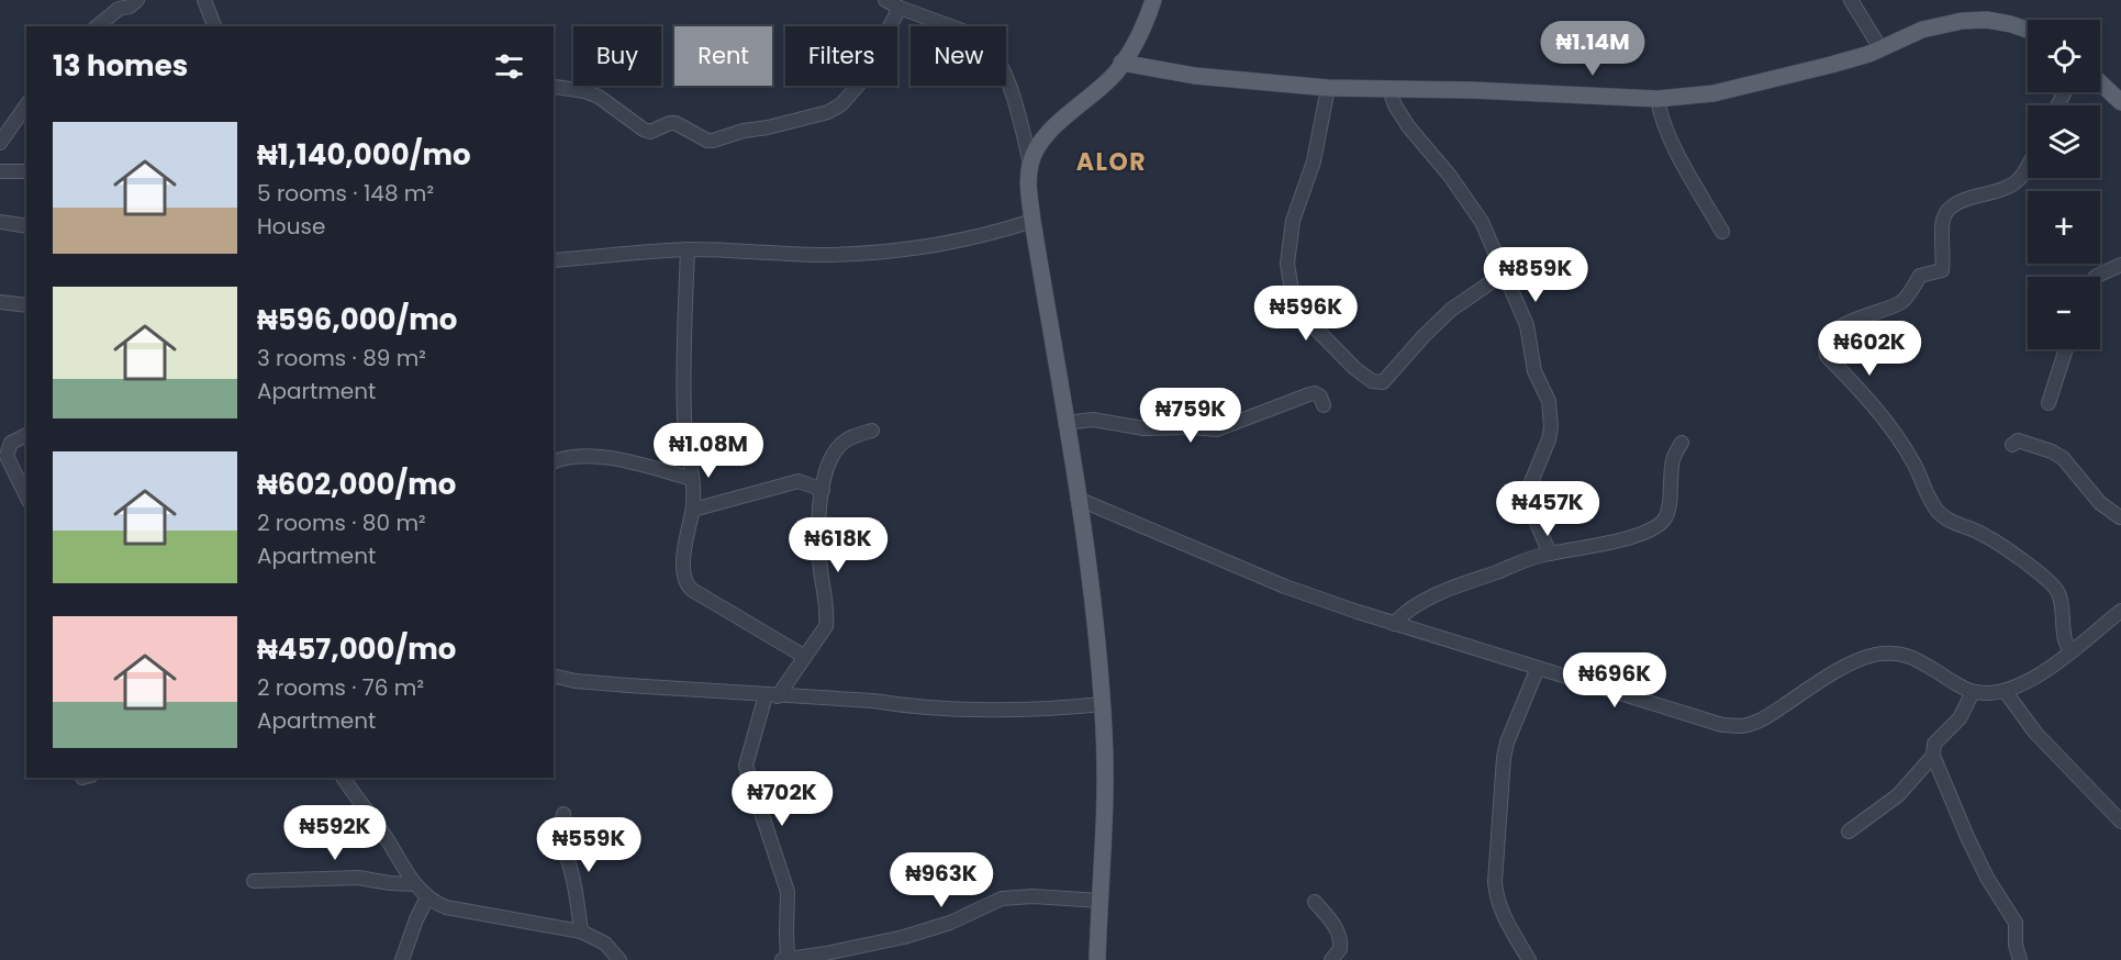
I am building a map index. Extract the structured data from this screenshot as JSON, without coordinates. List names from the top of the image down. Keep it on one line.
{"districts":["ALOR"],"page":{"map_buttons":["+","−"],"price":["₦1.14M","₦859K","₦596K","₦602K","₦759K","₦1.08M","₦457K","₦618K","₦696K","₦702K","₦592K","₦559K","₦963K"],"chip":["Buy","Rent","Filters","New"],"heading":"13 homes","list":[{"name":"₦1,140,000/mo","note":"5 rooms · 148 m² · House"},{"name":"₦596,000/mo","note":"3 rooms · 89 m² · Apartment"},{"name":"₦602,000/mo","note":"2 rooms · 80 m² · Apartment"},{"name":"₦457,000/mo","note":"2 rooms · 76 m² · Apartment"}]}}
